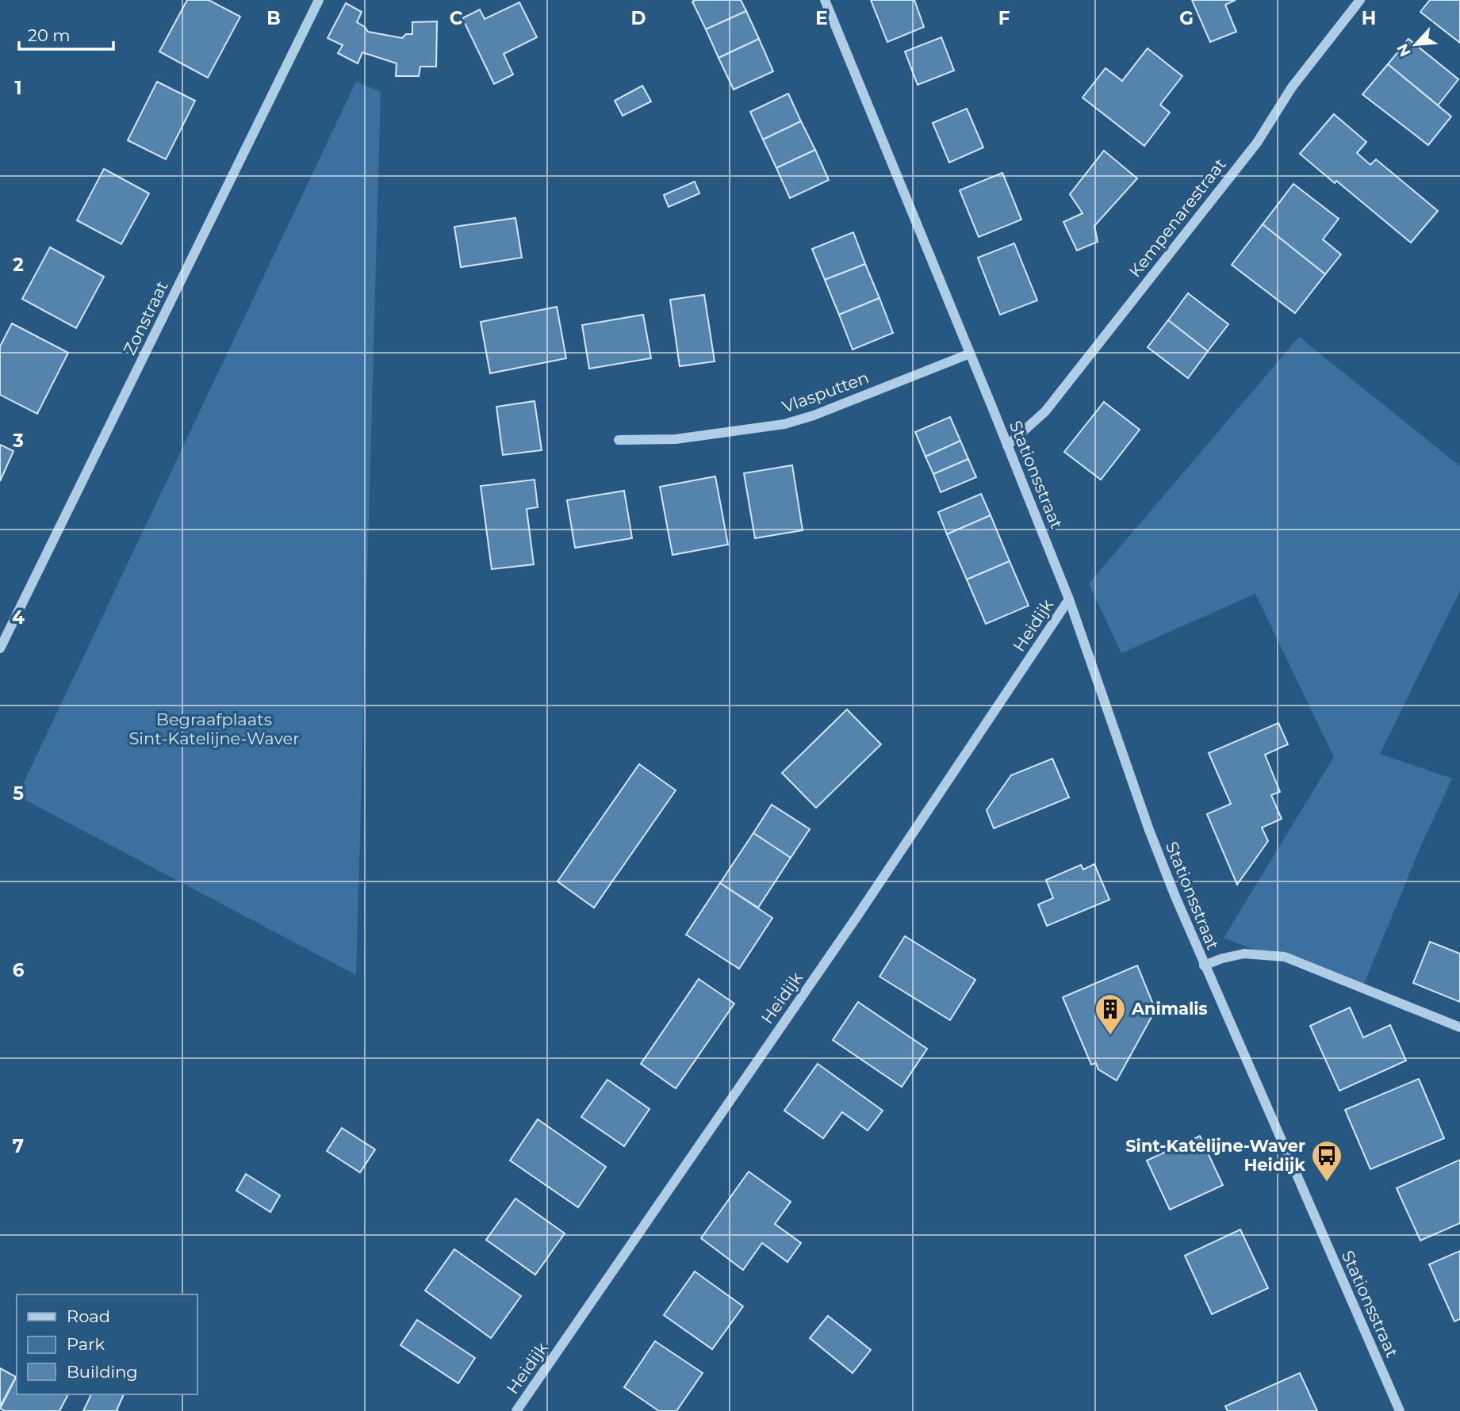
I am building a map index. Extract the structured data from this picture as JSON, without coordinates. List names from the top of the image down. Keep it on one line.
{"streets":{"street":["Kempenarestraat","Zonstraat","Vlasputten","Stationsstraat","Heidijk"]},"crossings":[["Kempenarestraat","Stationsstraat"],["Vlasputten","Stationsstraat"],["Stationsstraat","Heidijk"]],"parks":["Begraafplaats Sint-Katelijne-Waver"],"places":{"building":["Animalis"],"bus stop":["Sint-Katelijne-Waver Heidijk"]},"legend":["Road","Park","Building"],"scale_bar":"20 m","north":"bottom left","grid":{"columns":["B","C","D","E","F","G","H"],"rows":["1","2","3","4","5","6","7"]}}
